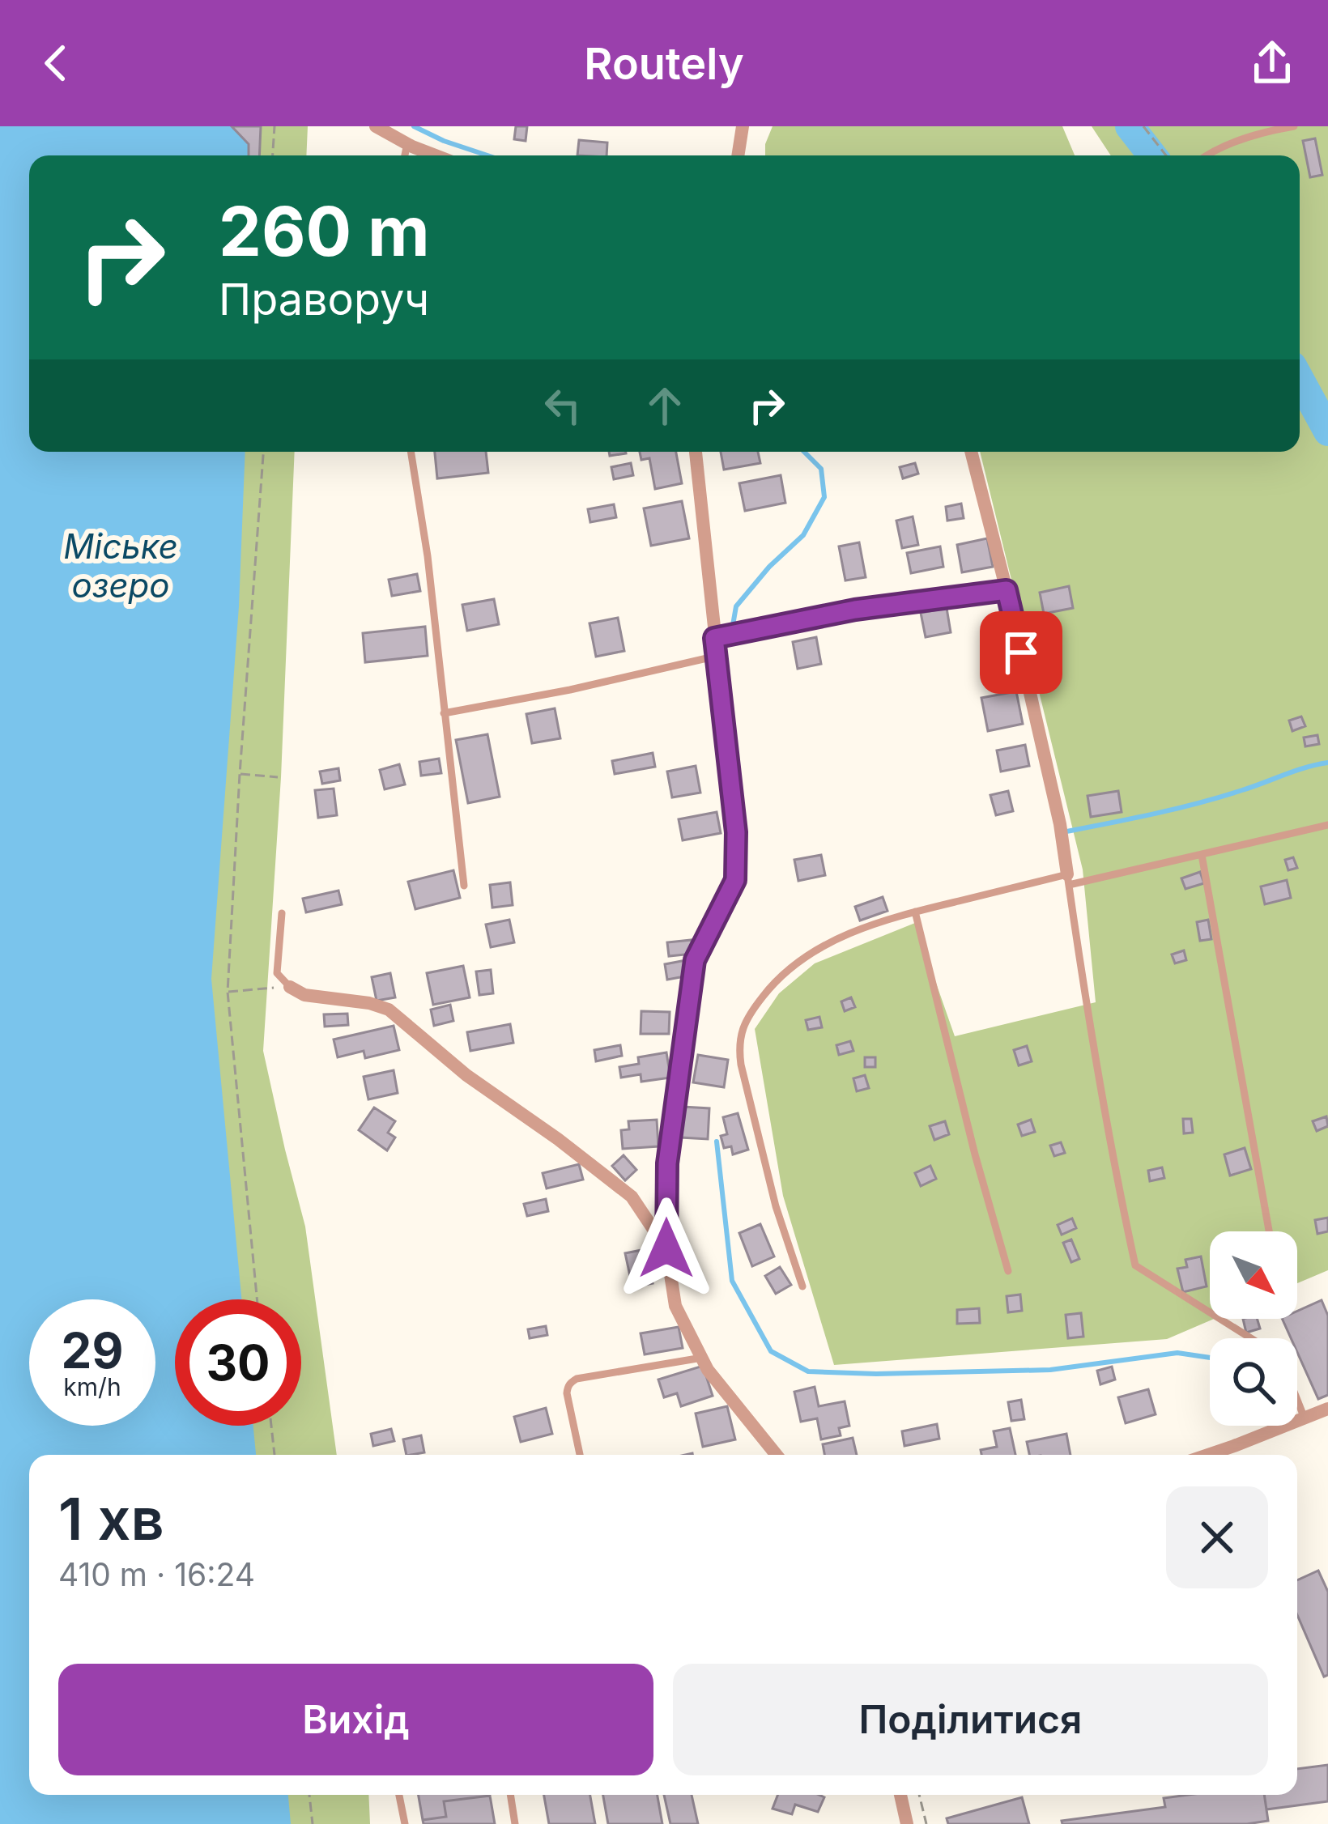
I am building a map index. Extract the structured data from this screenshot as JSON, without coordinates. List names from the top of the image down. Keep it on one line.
{"water":["Міське озеро"],"north":"bottom right","page":{"header":"Routely","turn":["260 m","Праворуч"],"speed":"29 km/h","limit":"30","heading":["1 хв","410 m · 16:24"],"buttons":["Вихід","Поділитися"]}}
